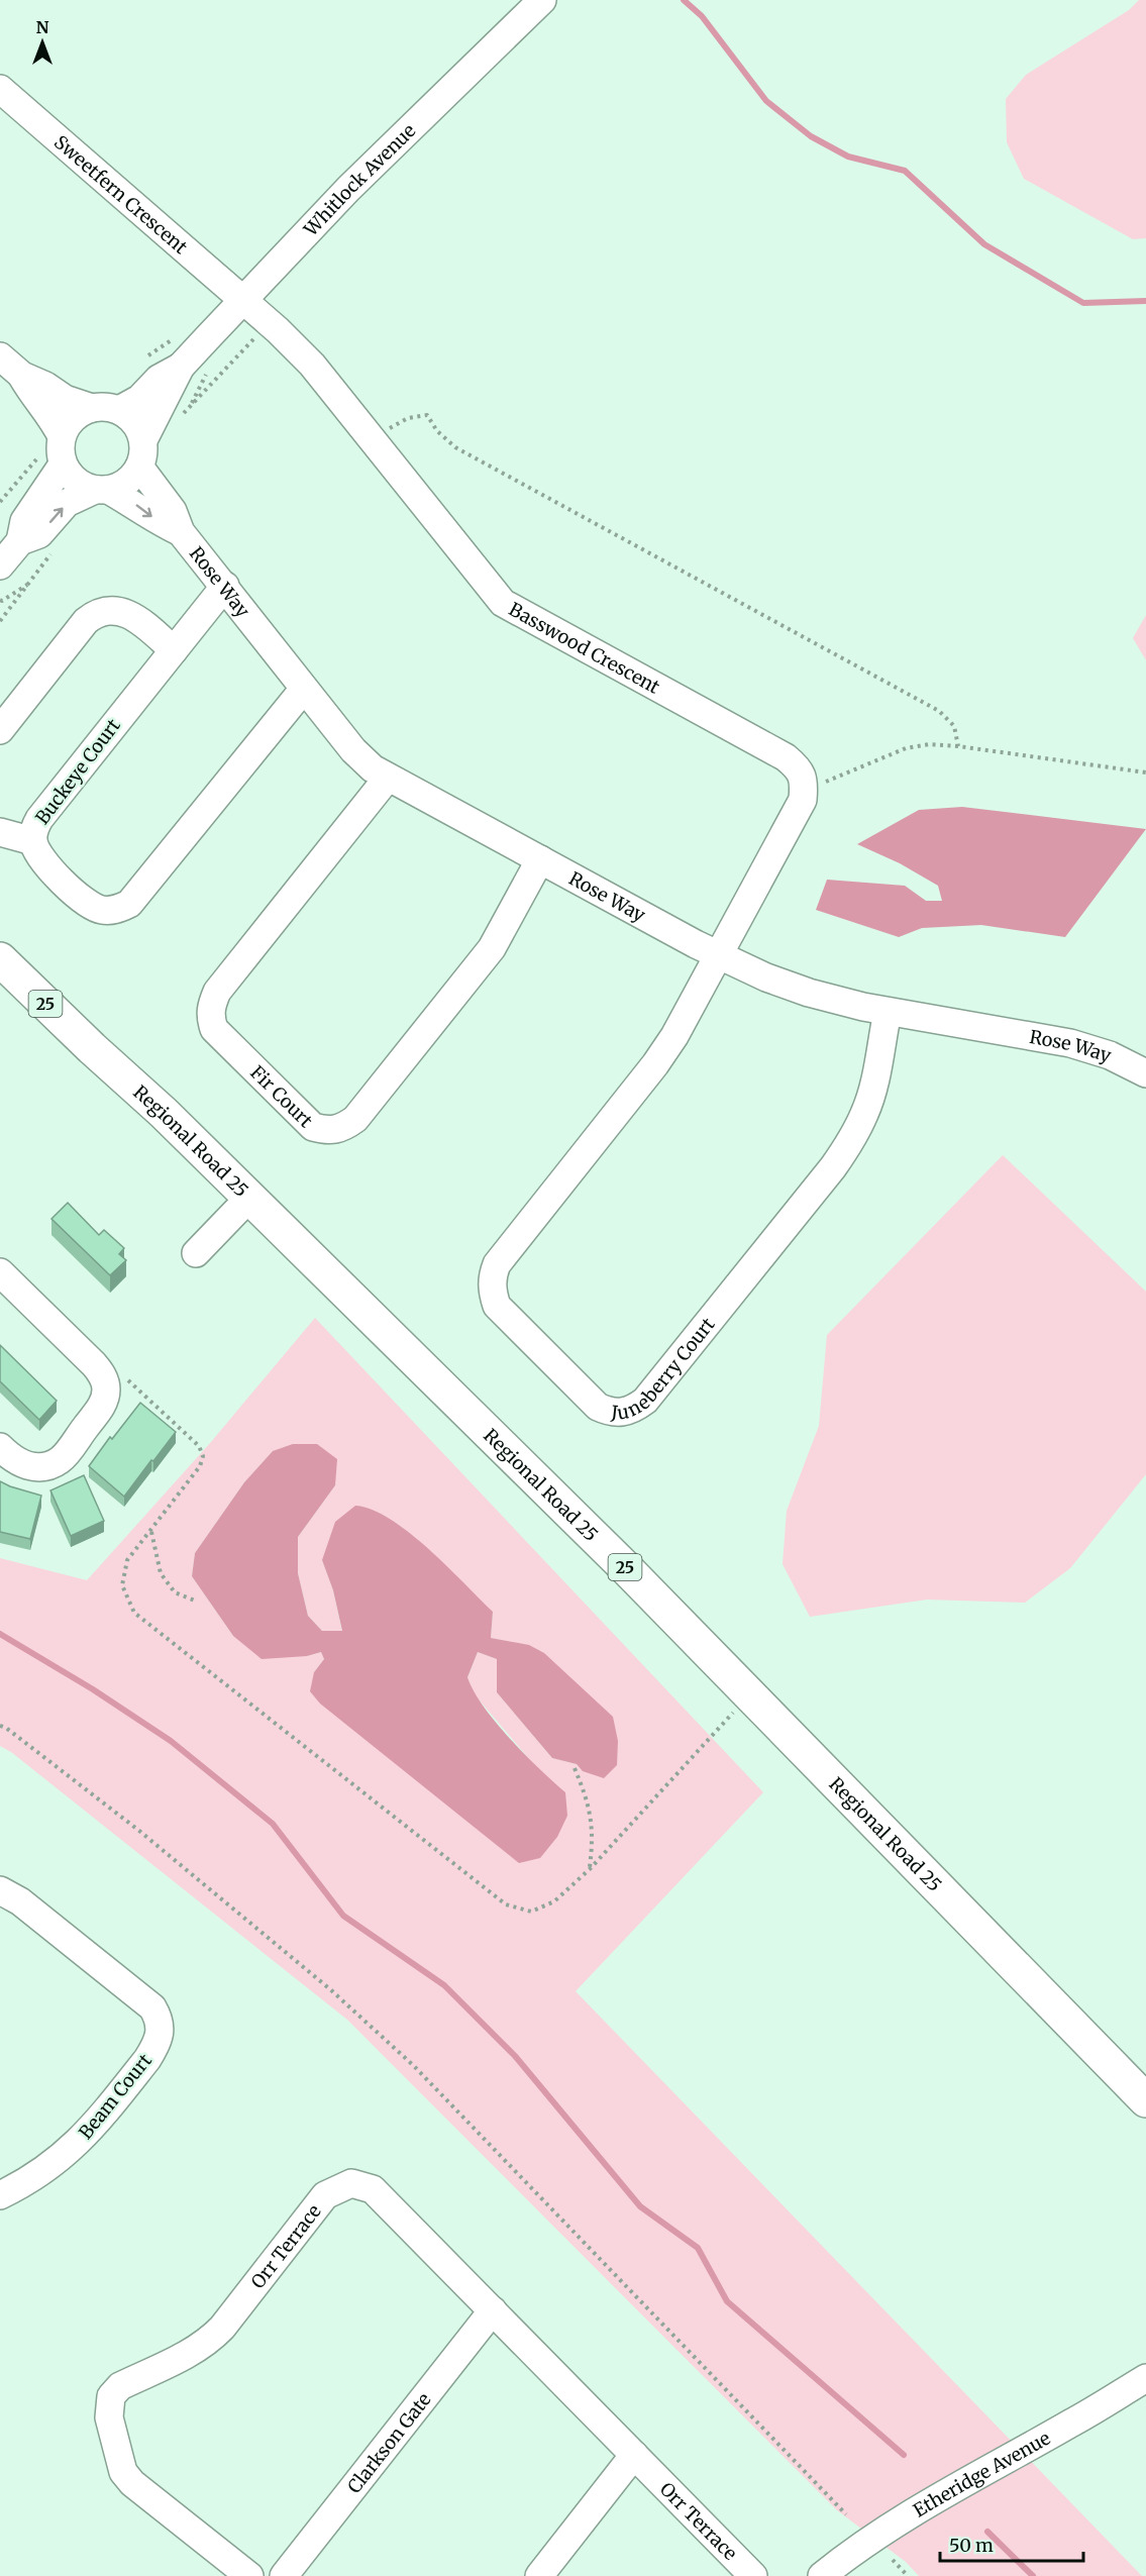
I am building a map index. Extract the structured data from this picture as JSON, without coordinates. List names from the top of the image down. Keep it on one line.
{"streets":{"main road":["25","Regional Road 25"],"street":["Whitlock Avenue","Sweetfern Crescent","Rose Way","Basswood Crescent","Buckeye Court","Fir Court","Juneberry Court","Beam Court","Orr Terrace","Clarkson Gate","Etheridge Avenue"]},"crossings":[["Whitlock Avenue","Sweetfern Crescent"],["Whitlock Avenue","Rose Way"],["Whitlock Avenue","Basswood Crescent"],["Sweetfern Crescent","Basswood Crescent"],["Rose Way","Buckeye Court"],["Rose Way","Fir Court"],["Rose Way","Juneberry Court"],["Orr Terrace","Clarkson Gate"]],"scale_bar":"50 m","north":"top"}
